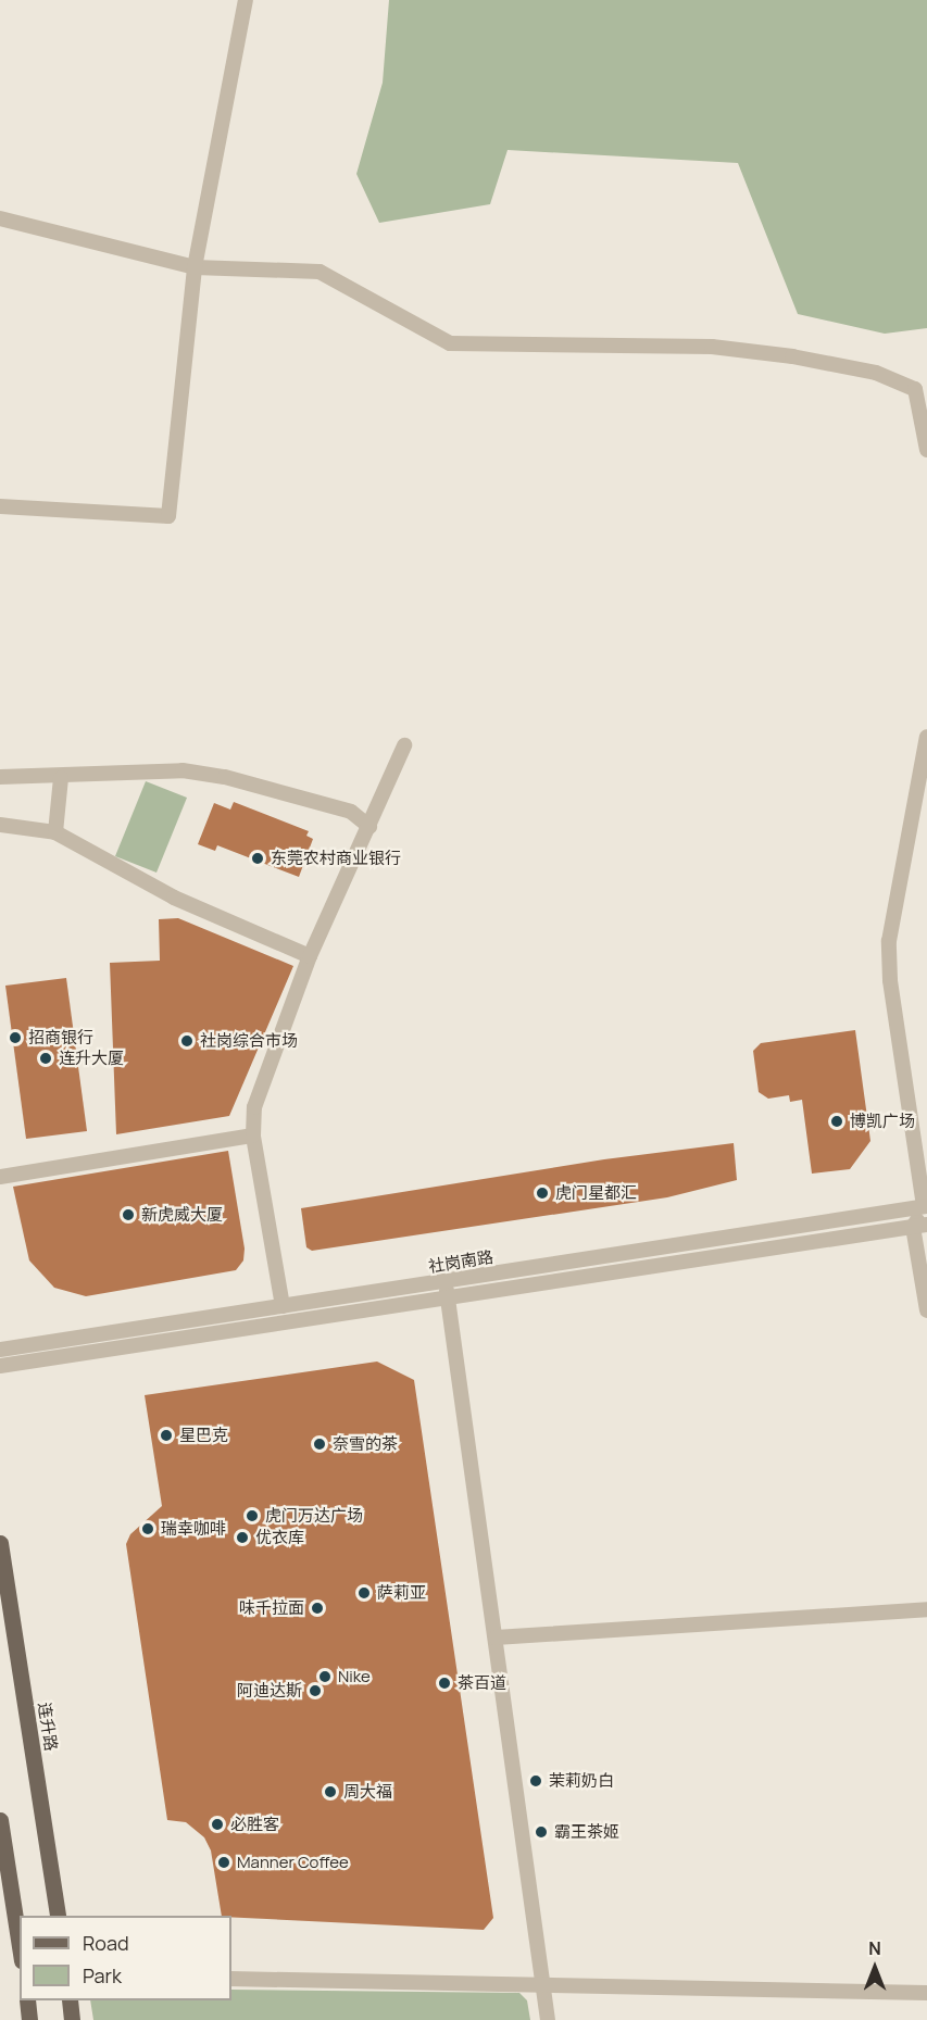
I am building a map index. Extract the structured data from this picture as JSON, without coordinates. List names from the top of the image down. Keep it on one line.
{"streets":{"main road":["连升路"],"street":["社岗南路"]},"places":["东莞农村商业银行","招商银行","社岗综合市场","连升大厦","博凯广场","虎门星都汇","新虎威大厦","星巴克","奈雪的茶","虎门万达广场","瑞幸咖啡","优衣库","萨莉亚","味千拉面","Nike","茶百道","阿迪达斯","茉莉奶白","周大福","必胜客","霸王茶姬","Manner Coffee"],"legend":["Road","Park"],"north":"top"}
